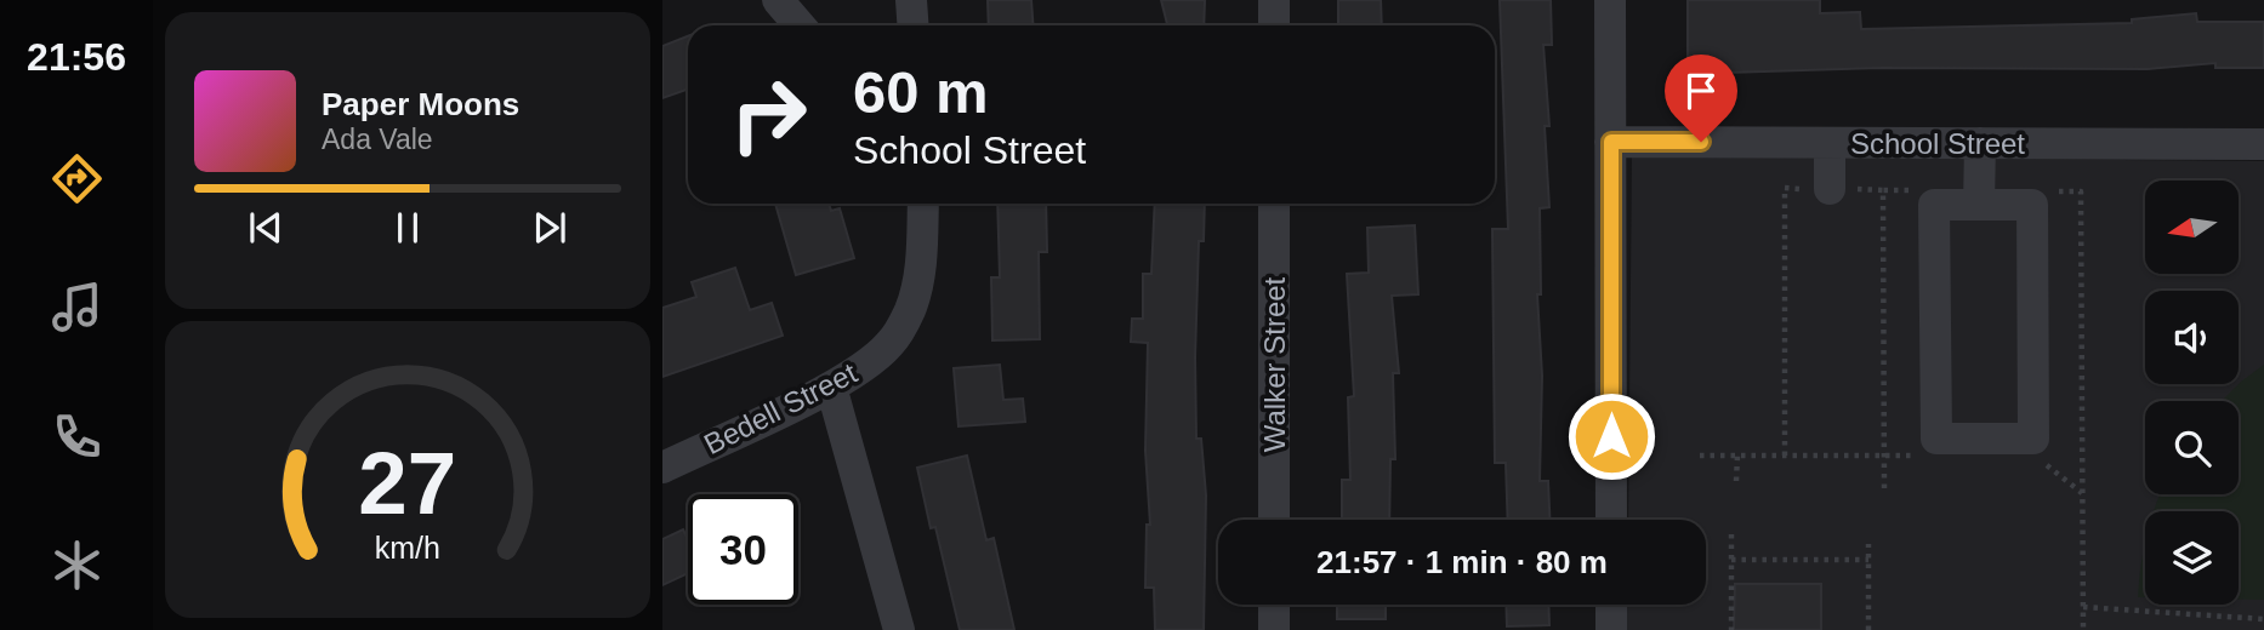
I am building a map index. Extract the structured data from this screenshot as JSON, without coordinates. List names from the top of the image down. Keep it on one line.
{"streets":{"street":["School Street","Walker Street","Bedell Street"]},"north":"left","page":{"tabs":"21:56","turn":["60 m","School Street"],"song":["Paper Moons","Ada Vale"],"limit":"30","trip":"21:57 · 1 min · 80 m","gauge":["27","km/h"]}}
